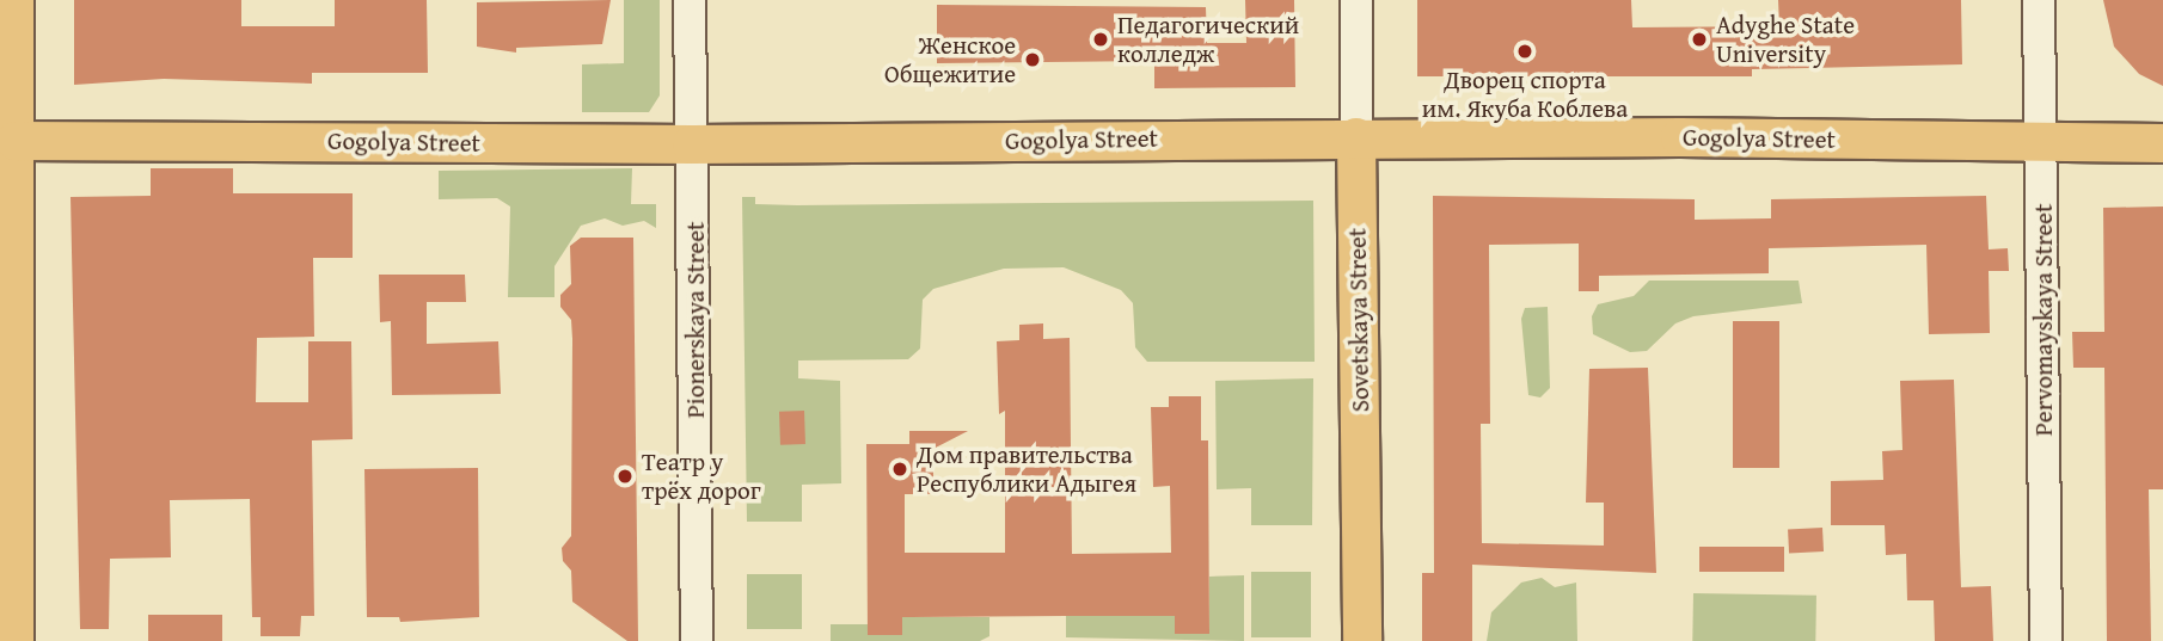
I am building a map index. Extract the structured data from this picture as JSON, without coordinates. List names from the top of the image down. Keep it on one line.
{"streets":{"main road":["Gogolya Street","Sovetskaya Street"],"street":["Pionerskaya Street","Pervomayskaya Street"]},"crossings":[["Gogolya Street","Pionerskaya Street"],["Gogolya Street","Sovetskaya Street"],["Gogolya Street","Pervomayskaya Street"]],"places":["Педагогический колледж","Adyghe State University","Дворец спорта им. Якуба Коблева","Женское Общежитие","Дом правительства Республики Адыгея","Театр у трёх дорог"]}
